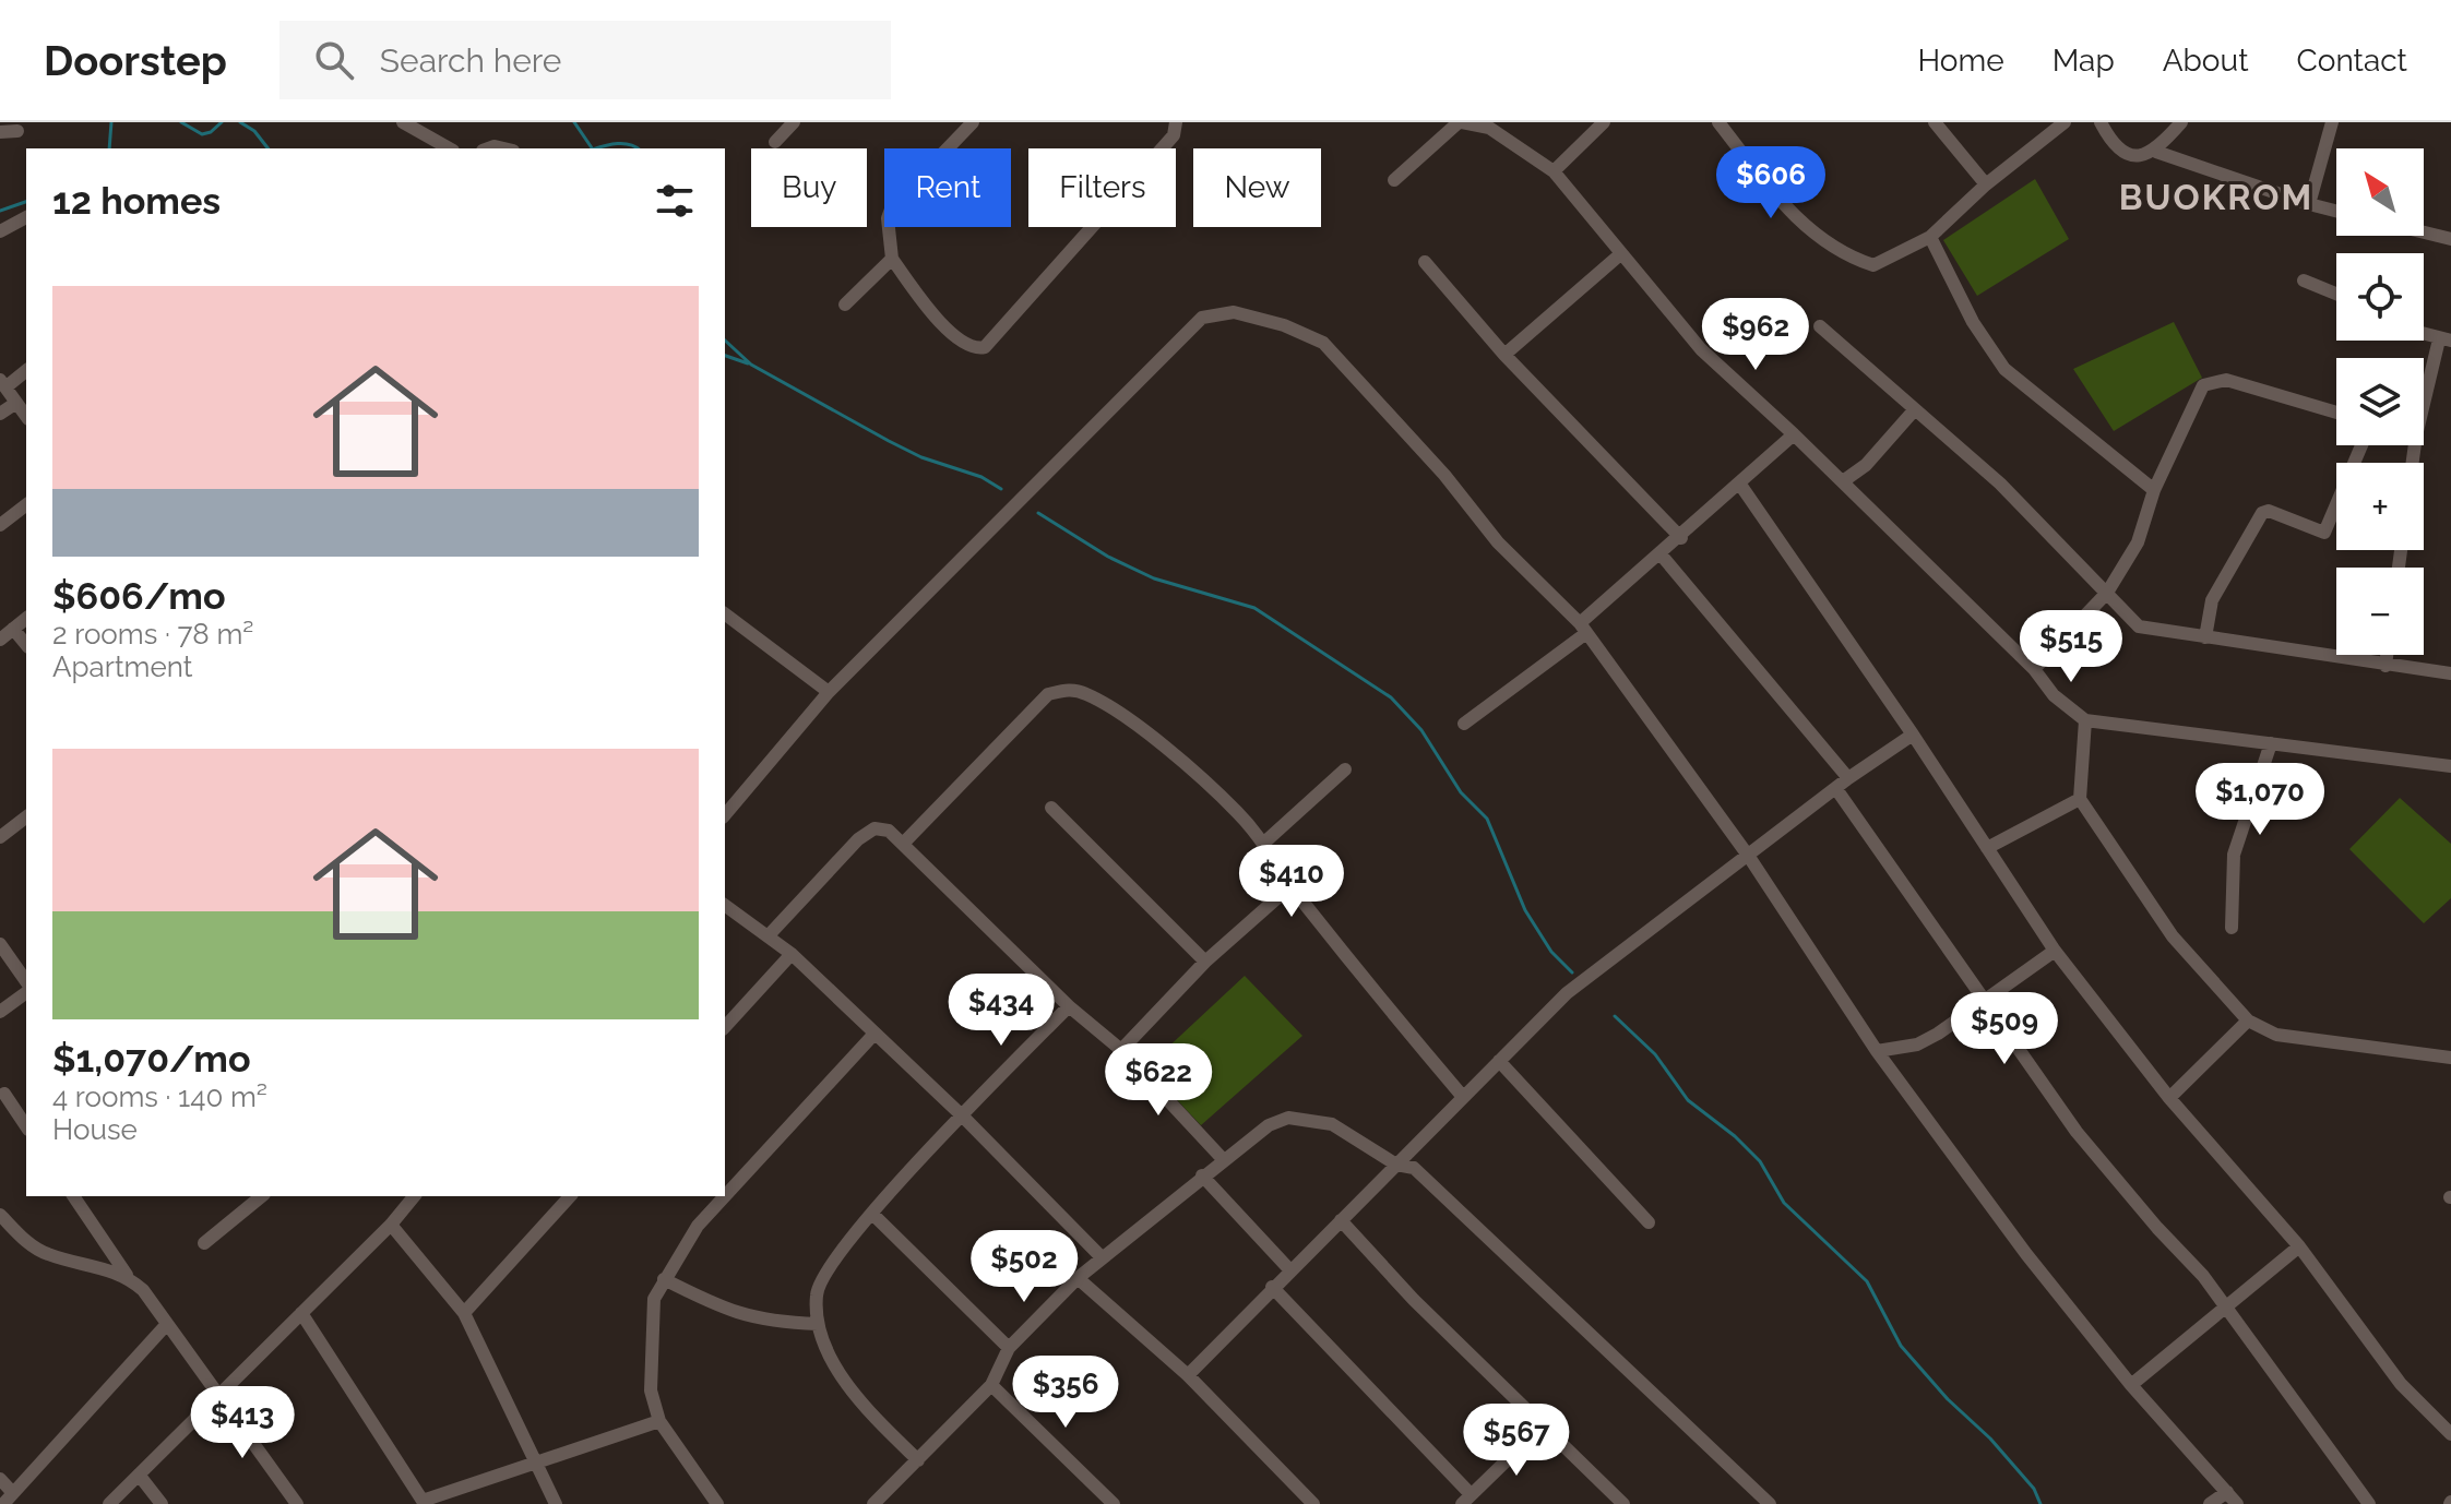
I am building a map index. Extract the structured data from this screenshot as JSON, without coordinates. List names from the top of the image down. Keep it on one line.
{"districts":["BUOKROM"],"north":"top left","page":{"header":"Doorstep","search":"Search here","nav":["Home","Map","About","Contact"],"price":["$606","$962","$515","$1,070","$410","$434","$509","$622","$502","$356","$413","$567"],"map_buttons":["+","−"],"chip":["Buy","Rent","Filters","New"],"heading":"12 homes","list":[{"name":"$606/mo","note":"2 rooms · 78 m² · Apartment"},{"name":"$1,070/mo","note":"4 rooms · 140 m² · House"}]}}
